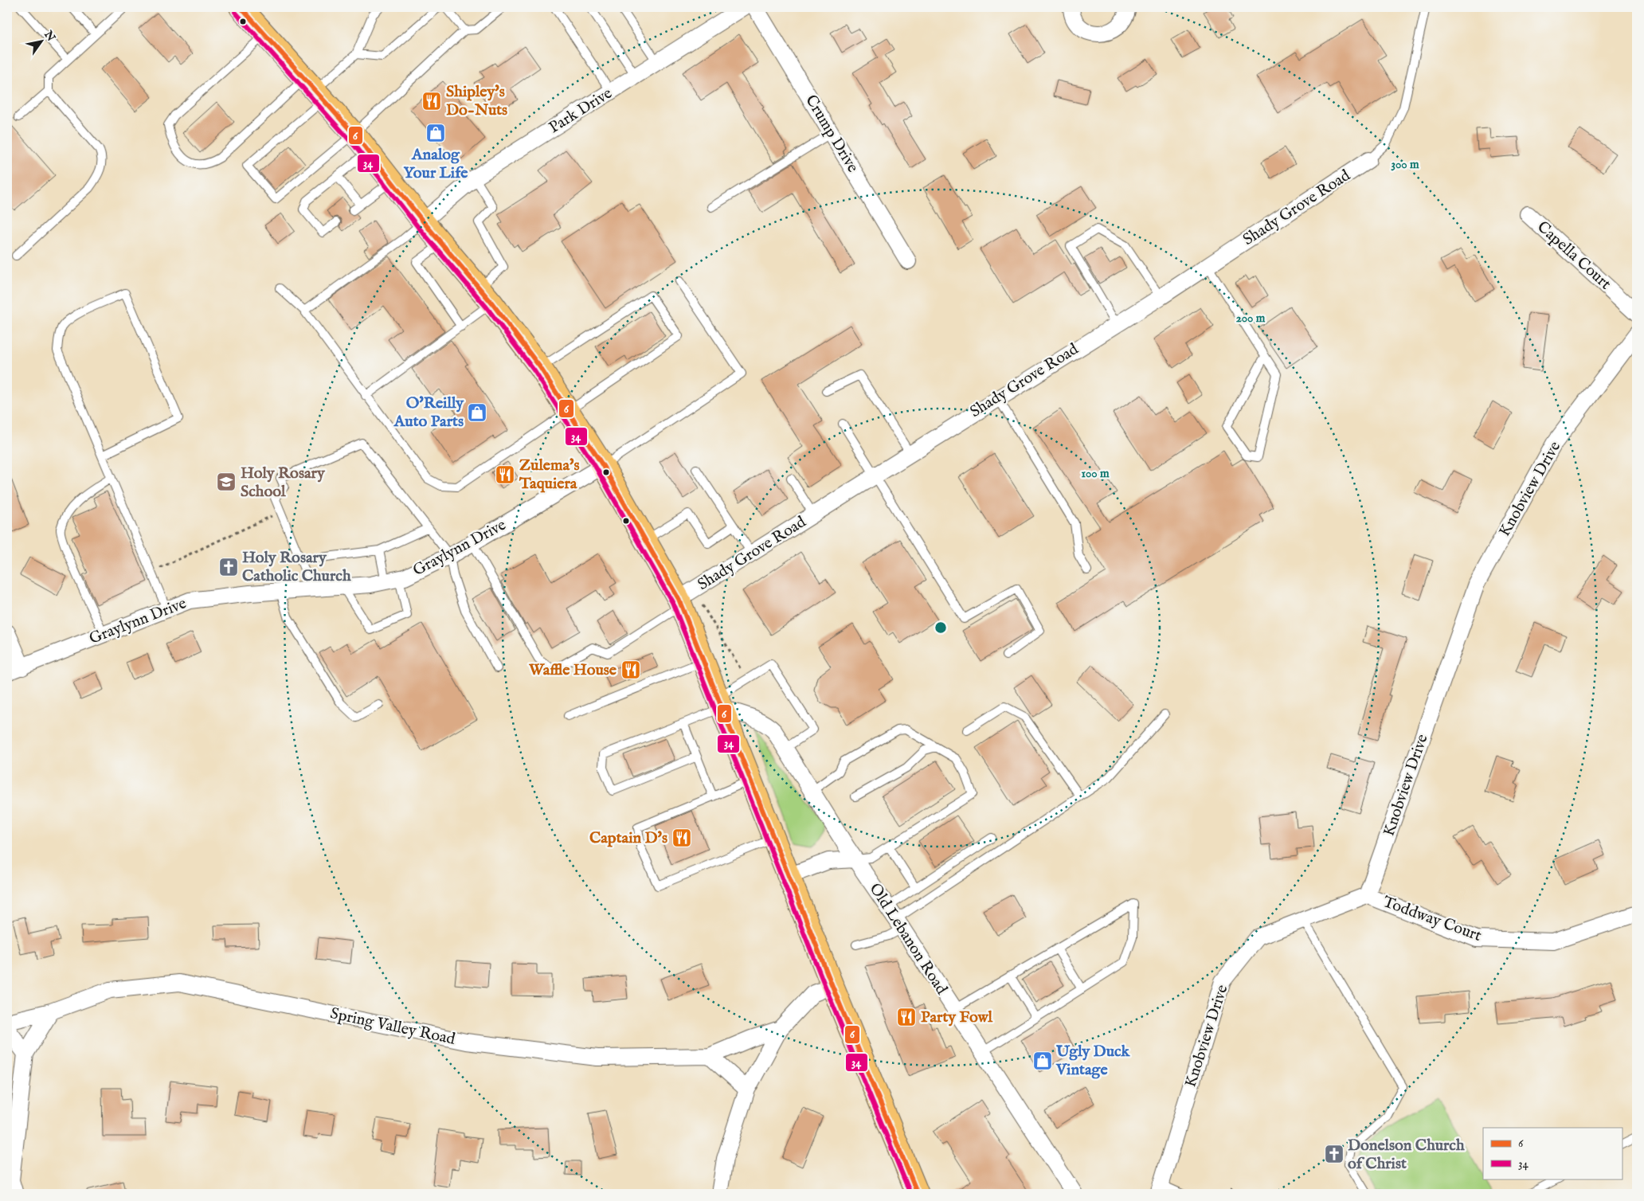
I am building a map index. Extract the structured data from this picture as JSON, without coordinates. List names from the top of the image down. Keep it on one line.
{"streets":{"street":["Park Drive","Crump Drive","Shady Grove Road","Capella Court","Knobview Drive","Graylynn Drive","Toddway Court","Old Lebanon Road","Spring Valley Road"]},"crossings":[["Knobview Drive","Toddway Court"]],"places":{"restaurant":["Shipley's Do-Nuts","Zulema's Taquiera","Waffle House","Captain D's","Party Fowl"],"shop":["Analog Your Life","O'Reilly Auto Parts","Ugly Duck Vintage"],"school or university":["Holy Rosary School"],"church":["Holy Rosary Catholic Church","Donelson Church of Christ"]},"lines":["transit line 6","transit line 34"],"legend":["6","34"],"north":"top right","rings":["300 m","200 m","100 m"]}
